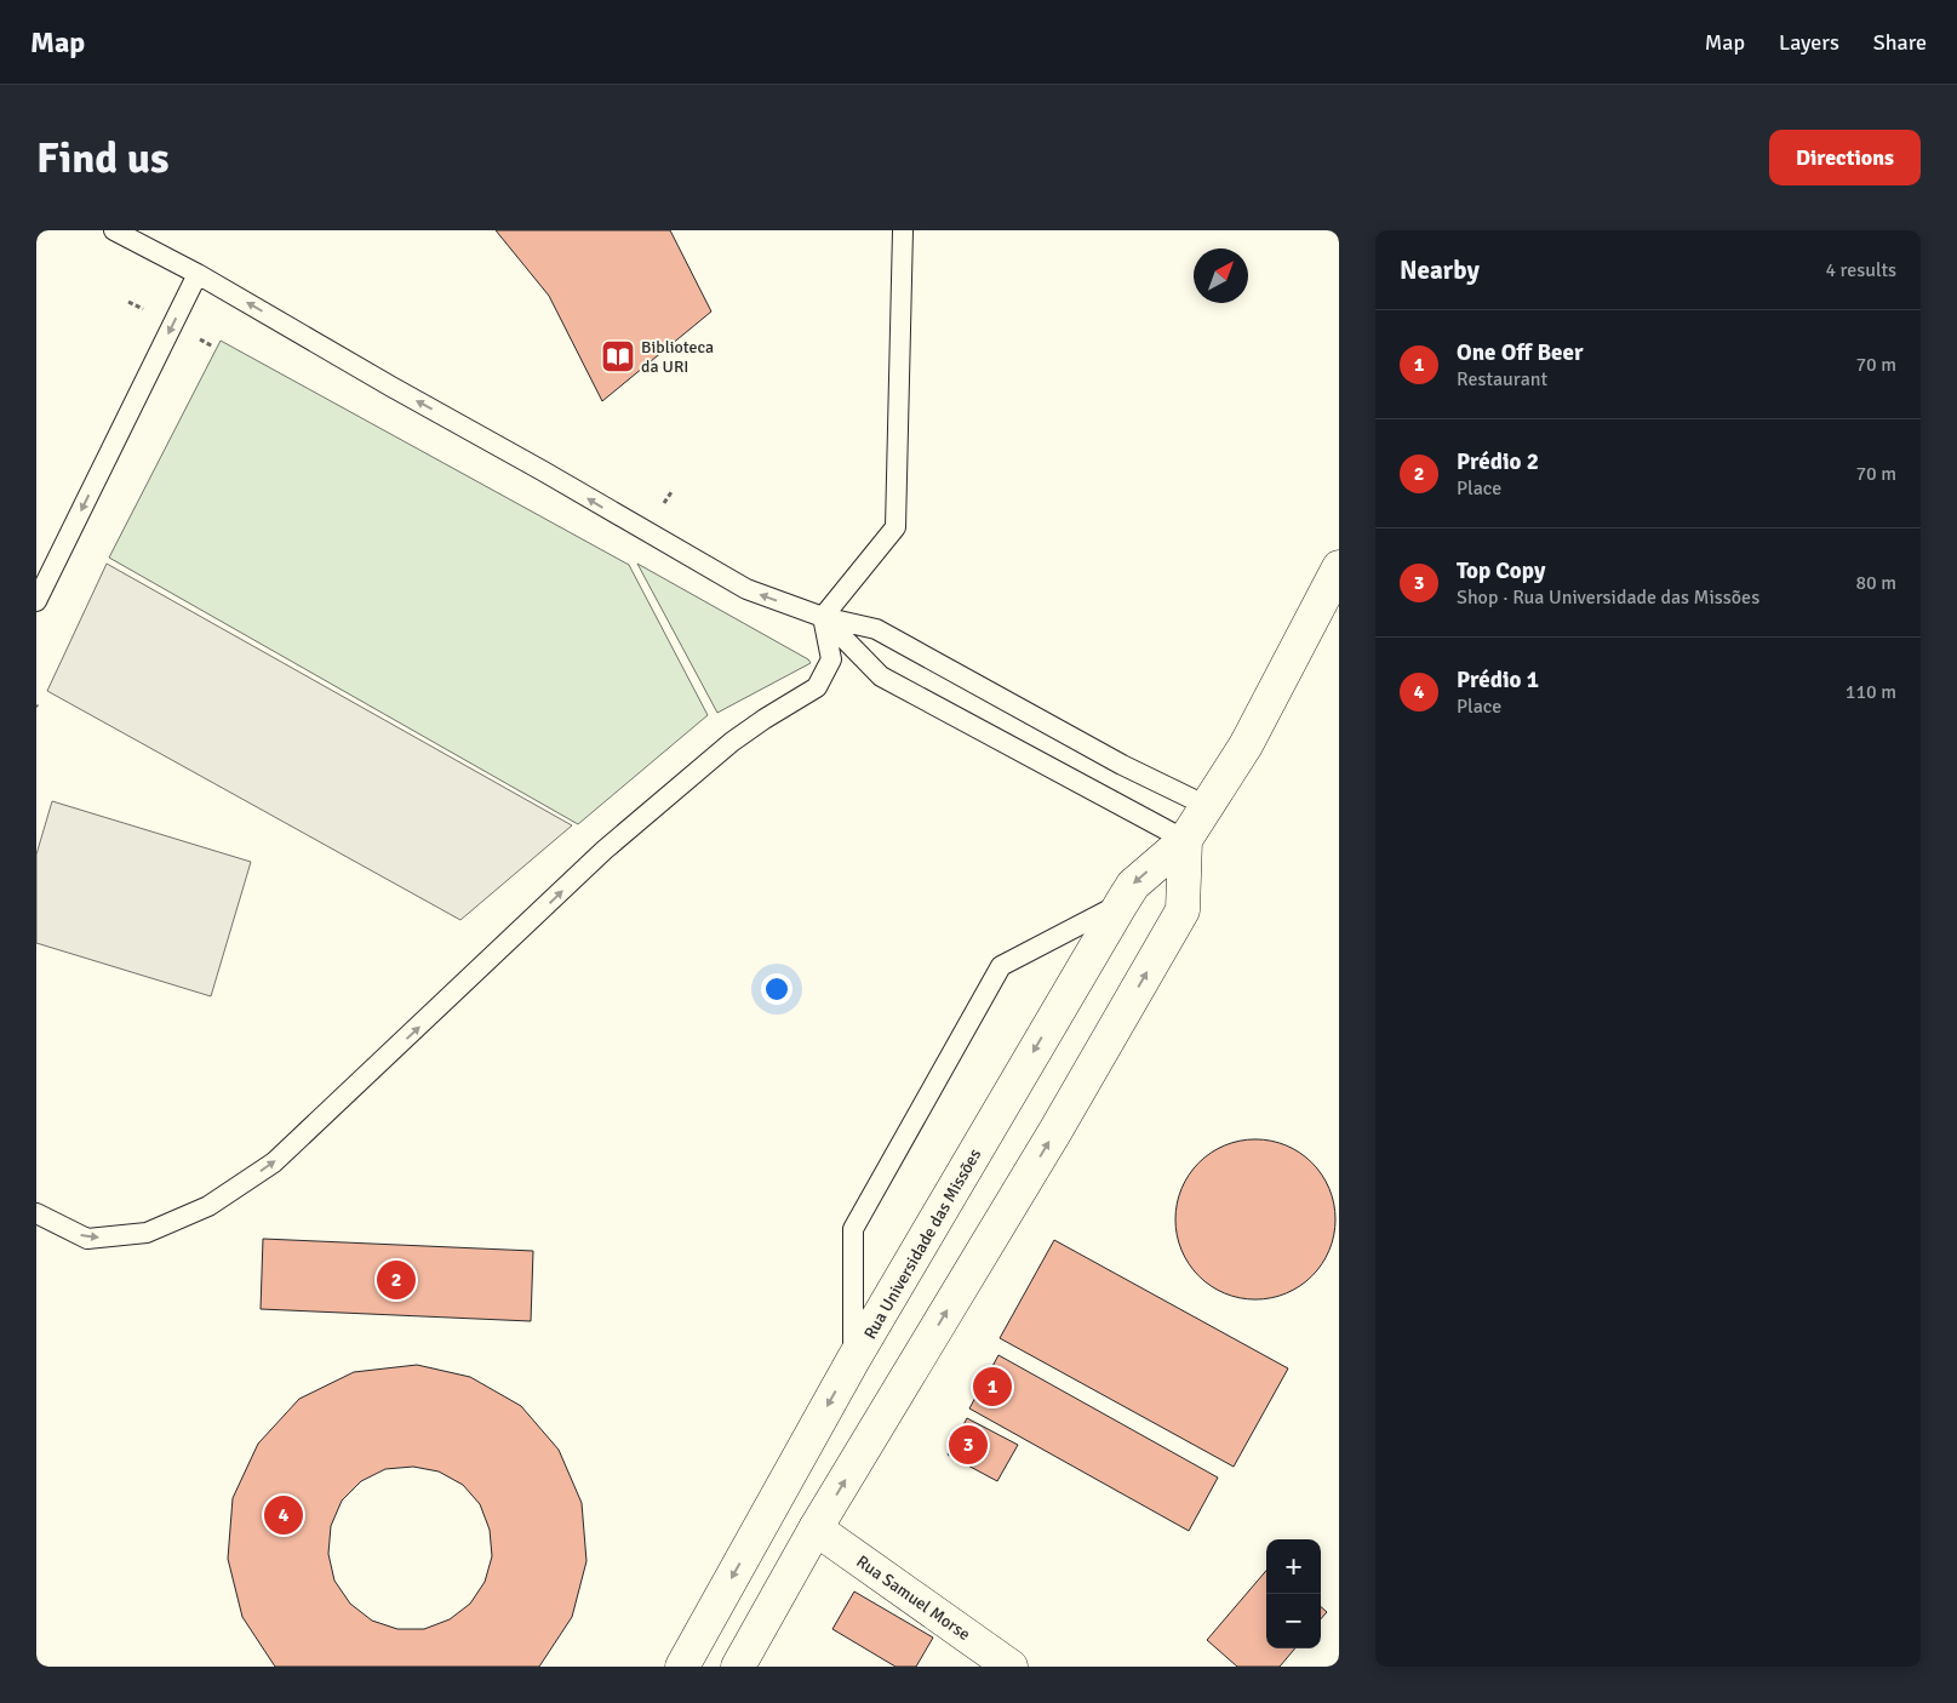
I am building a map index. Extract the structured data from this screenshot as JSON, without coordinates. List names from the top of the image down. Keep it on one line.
{"streets":{"main road":["Rua Universidade das Missões","Rua Samuel Morse"]},"places":{"library":["Biblioteca da URI"]},"north":"top right","page":{"header":"Map","nav":["Map","Layers","Share"],"buttons":"Directions","title":"Find us","heading":["Nearby","4 results"],"list":[{"mark":"1","name":"One Off Beer","note":"Restaurant","value":"70 m"},{"mark":"2","name":"Prédio 2","note":"Place","value":"70 m"},{"mark":"3","name":"Top Copy","note":"Shop · Rua Universidade das Missões","value":"80 m"},{"mark":"4","name":"Prédio 1","note":"Place","value":"110 m"}],"pins":["2","1","3","4"],"map_buttons":["+","−"]}}
